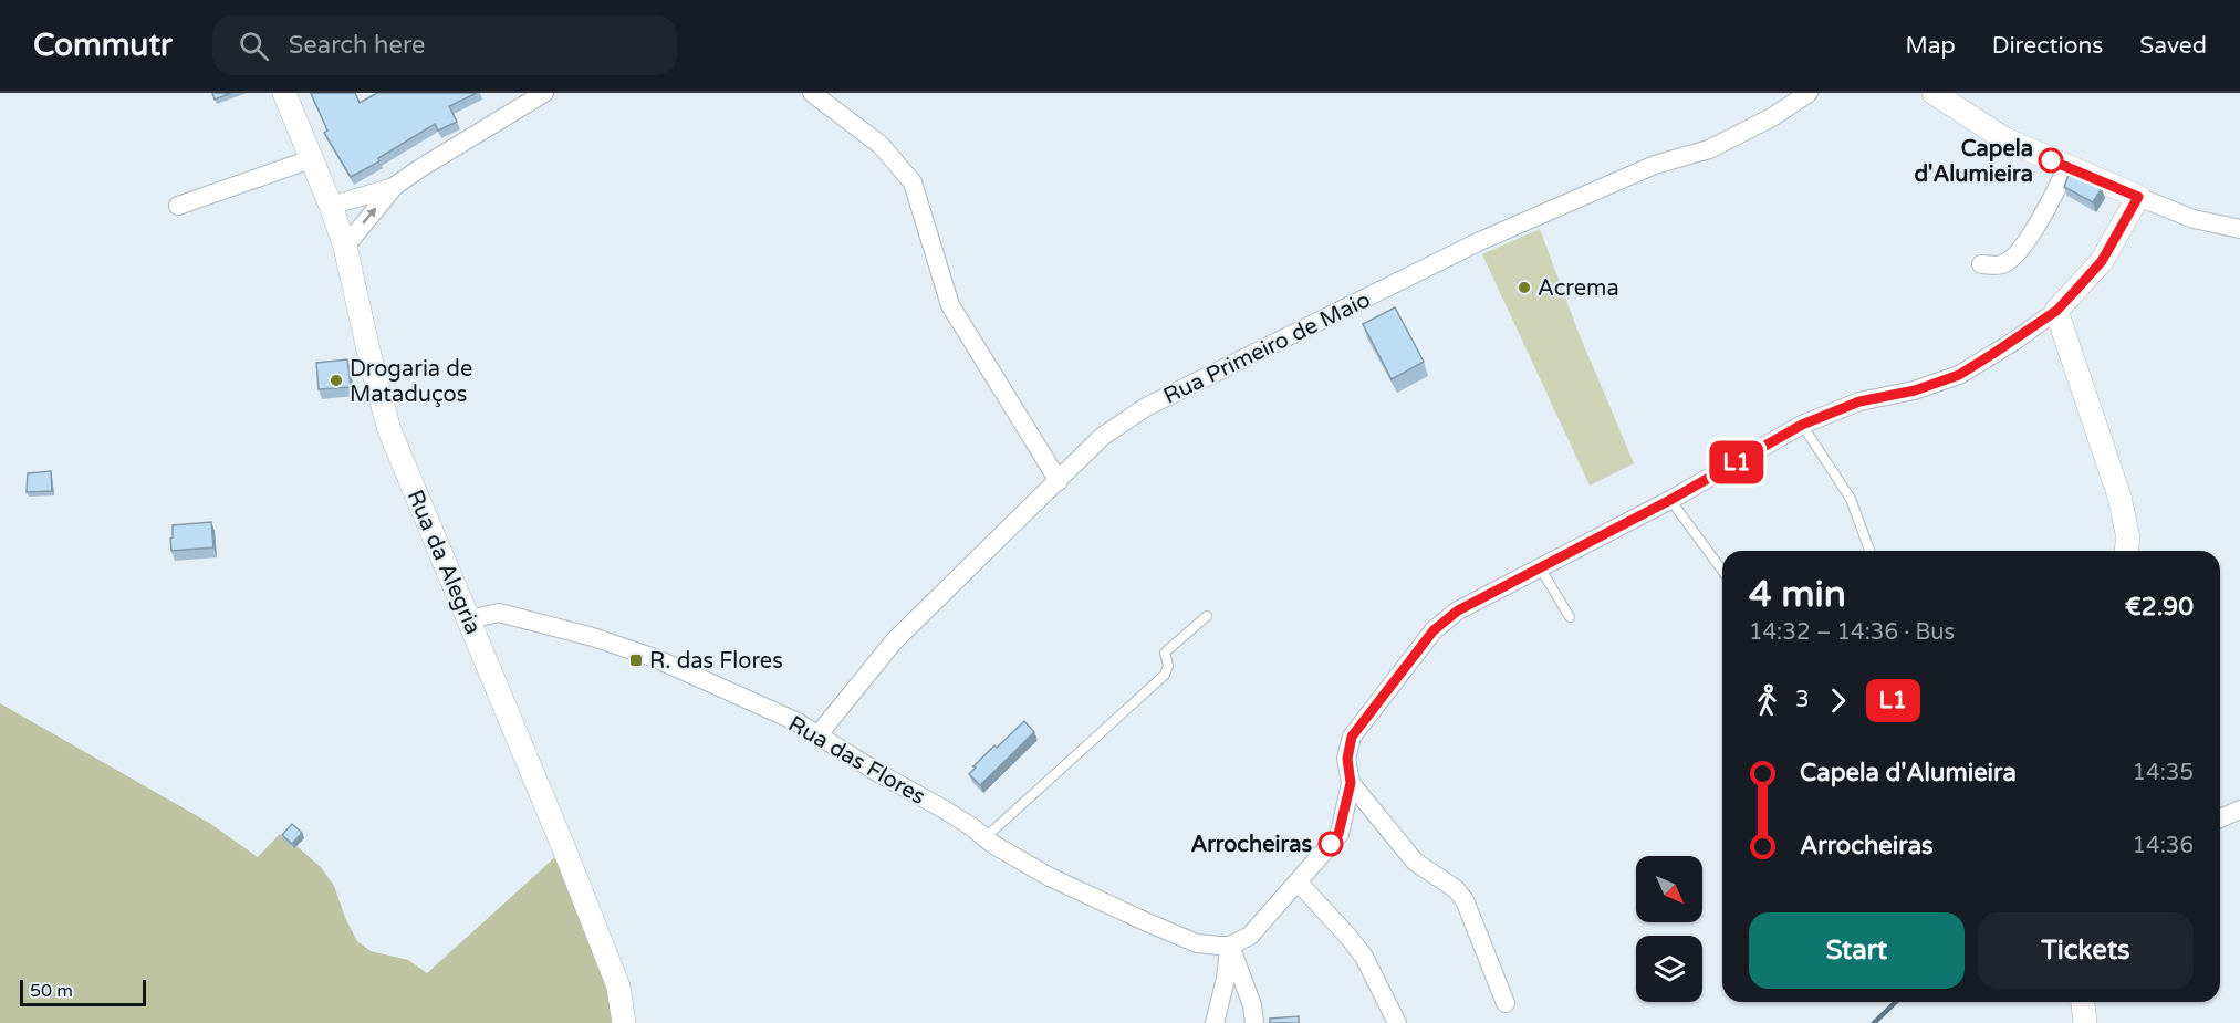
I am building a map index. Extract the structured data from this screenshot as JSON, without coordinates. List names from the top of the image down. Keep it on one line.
{"streets":{"street":["Rua Primeiro de Maio","Rua da Alegria","Rua das Flores"]},"crossings":[["Rua Primeiro de Maio","Rua das Flores"],["Rua da Alegria","Rua das Flores"]],"places":{"other":["Capela d'Alumieira","Acrema","Drogaria de Mataduços","Arrocheiras"],"transit":["R. das Flores"]},"lines":["bus line L1"],"scale_bar":"50 m","north":"bottom right","page":{"header":"Commutr","search":"Search here","nav":["Map","Directions","Saved"],"on_map":"L1","heading":["4 min","14:32 – 14:36 · Bus","€2.90"],"legs":["3","L1"],"list":[{"name":"Capela d'Alumieira","value":"14:35"},{"name":"Arrocheiras","value":"14:36"}],"buttons":["Start","Tickets"],"scale":"50 m"}}
